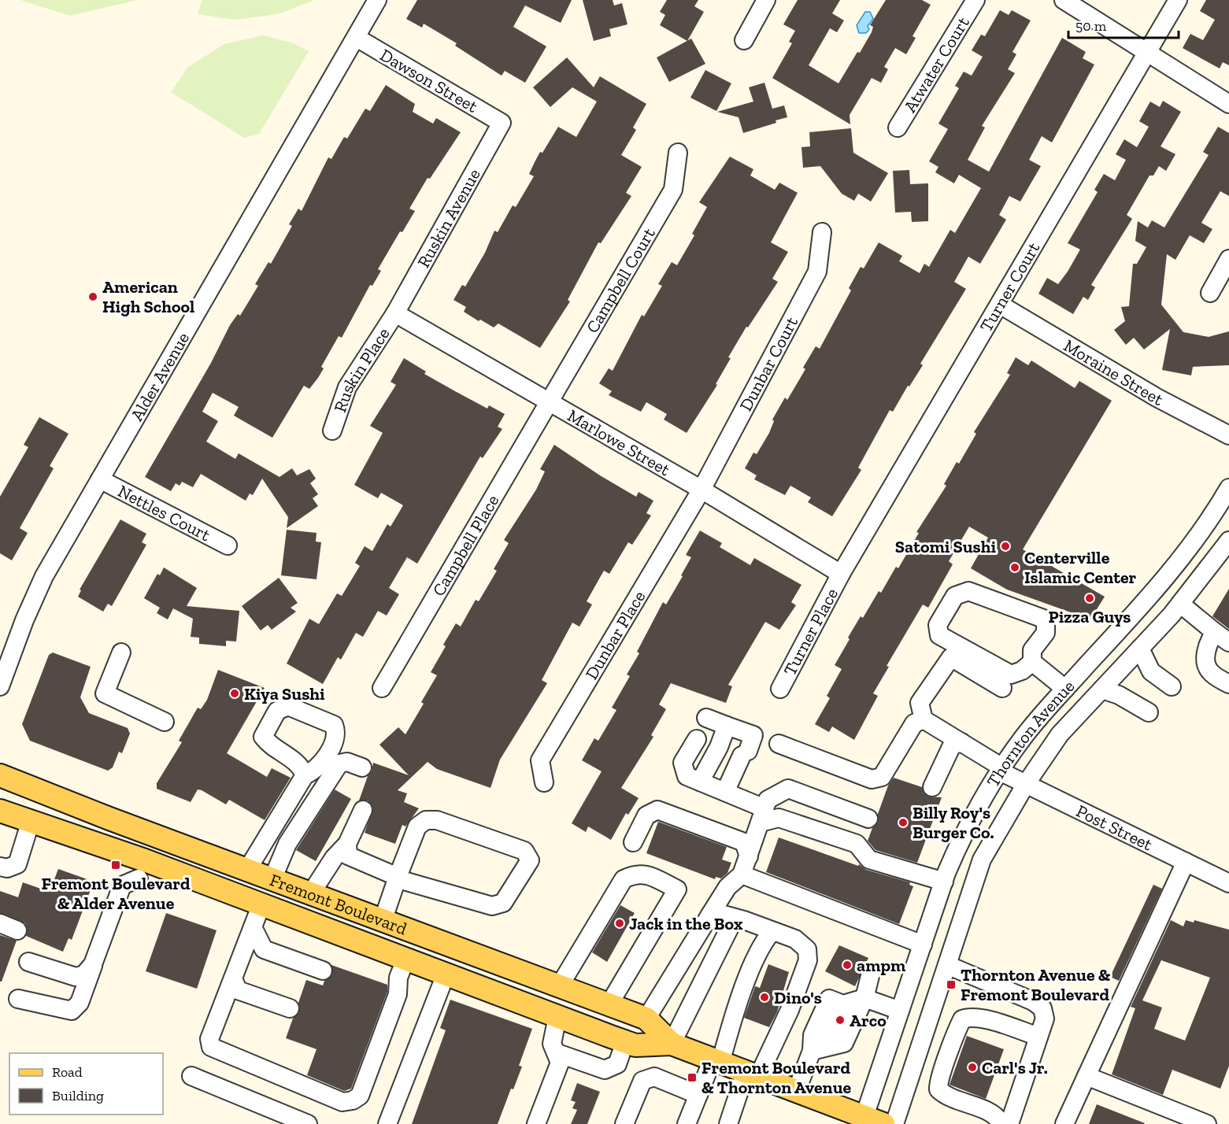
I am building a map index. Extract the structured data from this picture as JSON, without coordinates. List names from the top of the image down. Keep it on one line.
{"streets":{"main road":["Fremont Boulevard"],"street":["Atwater Court","Dawson Street","Ruskin Avenue","Campbell Court","Turner Court","Dunbar Court","Ruskin Place","Moraine Street","Alder Avenue","Marlowe Street","Nettles Court","Campbell Place","Turner Place","Dunbar Place","Thornton Avenue","Post Street"]},"crossings":[["Dawson Street","Ruskin Avenue"],["Dawson Street","Alder Avenue"],["Ruskin Avenue","Ruskin Place"],["Ruskin Avenue","Marlowe Street"],["Campbell Court","Marlowe Street"],["Campbell Court","Campbell Place"],["Turner Court","Moraine Street"],["Turner Court","Marlowe Street"],["Turner Court","Turner Place"],["Dunbar Court","Marlowe Street"],["Dunbar Court","Dunbar Place"],["Ruskin Place","Marlowe Street"],["Alder Avenue","Nettles Court"],["Marlowe Street","Campbell Place"],["Marlowe Street","Turner Place"],["Marlowe Street","Dunbar Place"],["Thornton Avenue","Post Street"],["Thornton Avenue","Fremont Boulevard"]],"places":{"other":["American High School","Satomi Sushi","Centerville Islamic Center","Pizza Guys","Kiya Sushi","Billy Roy's Burger Co.","Jack in the Box","ampm","Dino's","Arco","Carl's Jr."],"transit":["Fremont Boulevard & Alder Avenue","Thornton Avenue & Fremont Boulevard","Fremont Boulevard & Thornton Avenue"]},"legend":["Road","Building"],"scale_bar":"50 m"}
